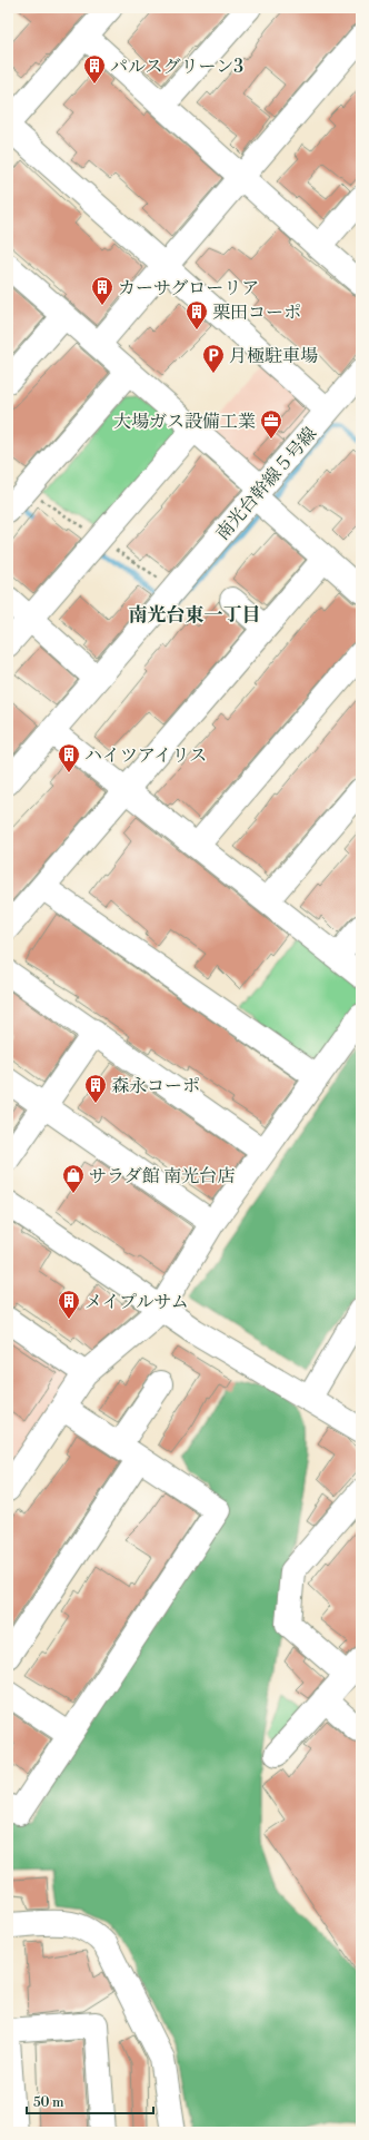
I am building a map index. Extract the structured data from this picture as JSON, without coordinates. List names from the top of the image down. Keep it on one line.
{"streets":{"street":["南光台幹線５号線"]},"districts":["南光台東一丁目"],"places":{"building":["パルスグリーン3","カーサグローリア","栗田コーポ","ハイツアイリス","森永コーポ","メイプルサム"],"parking":["月極駐車場"],"office":["大場ガス設備工業"],"shop":["サラダ館 南光台店"]},"scale_bar":"50 m"}
